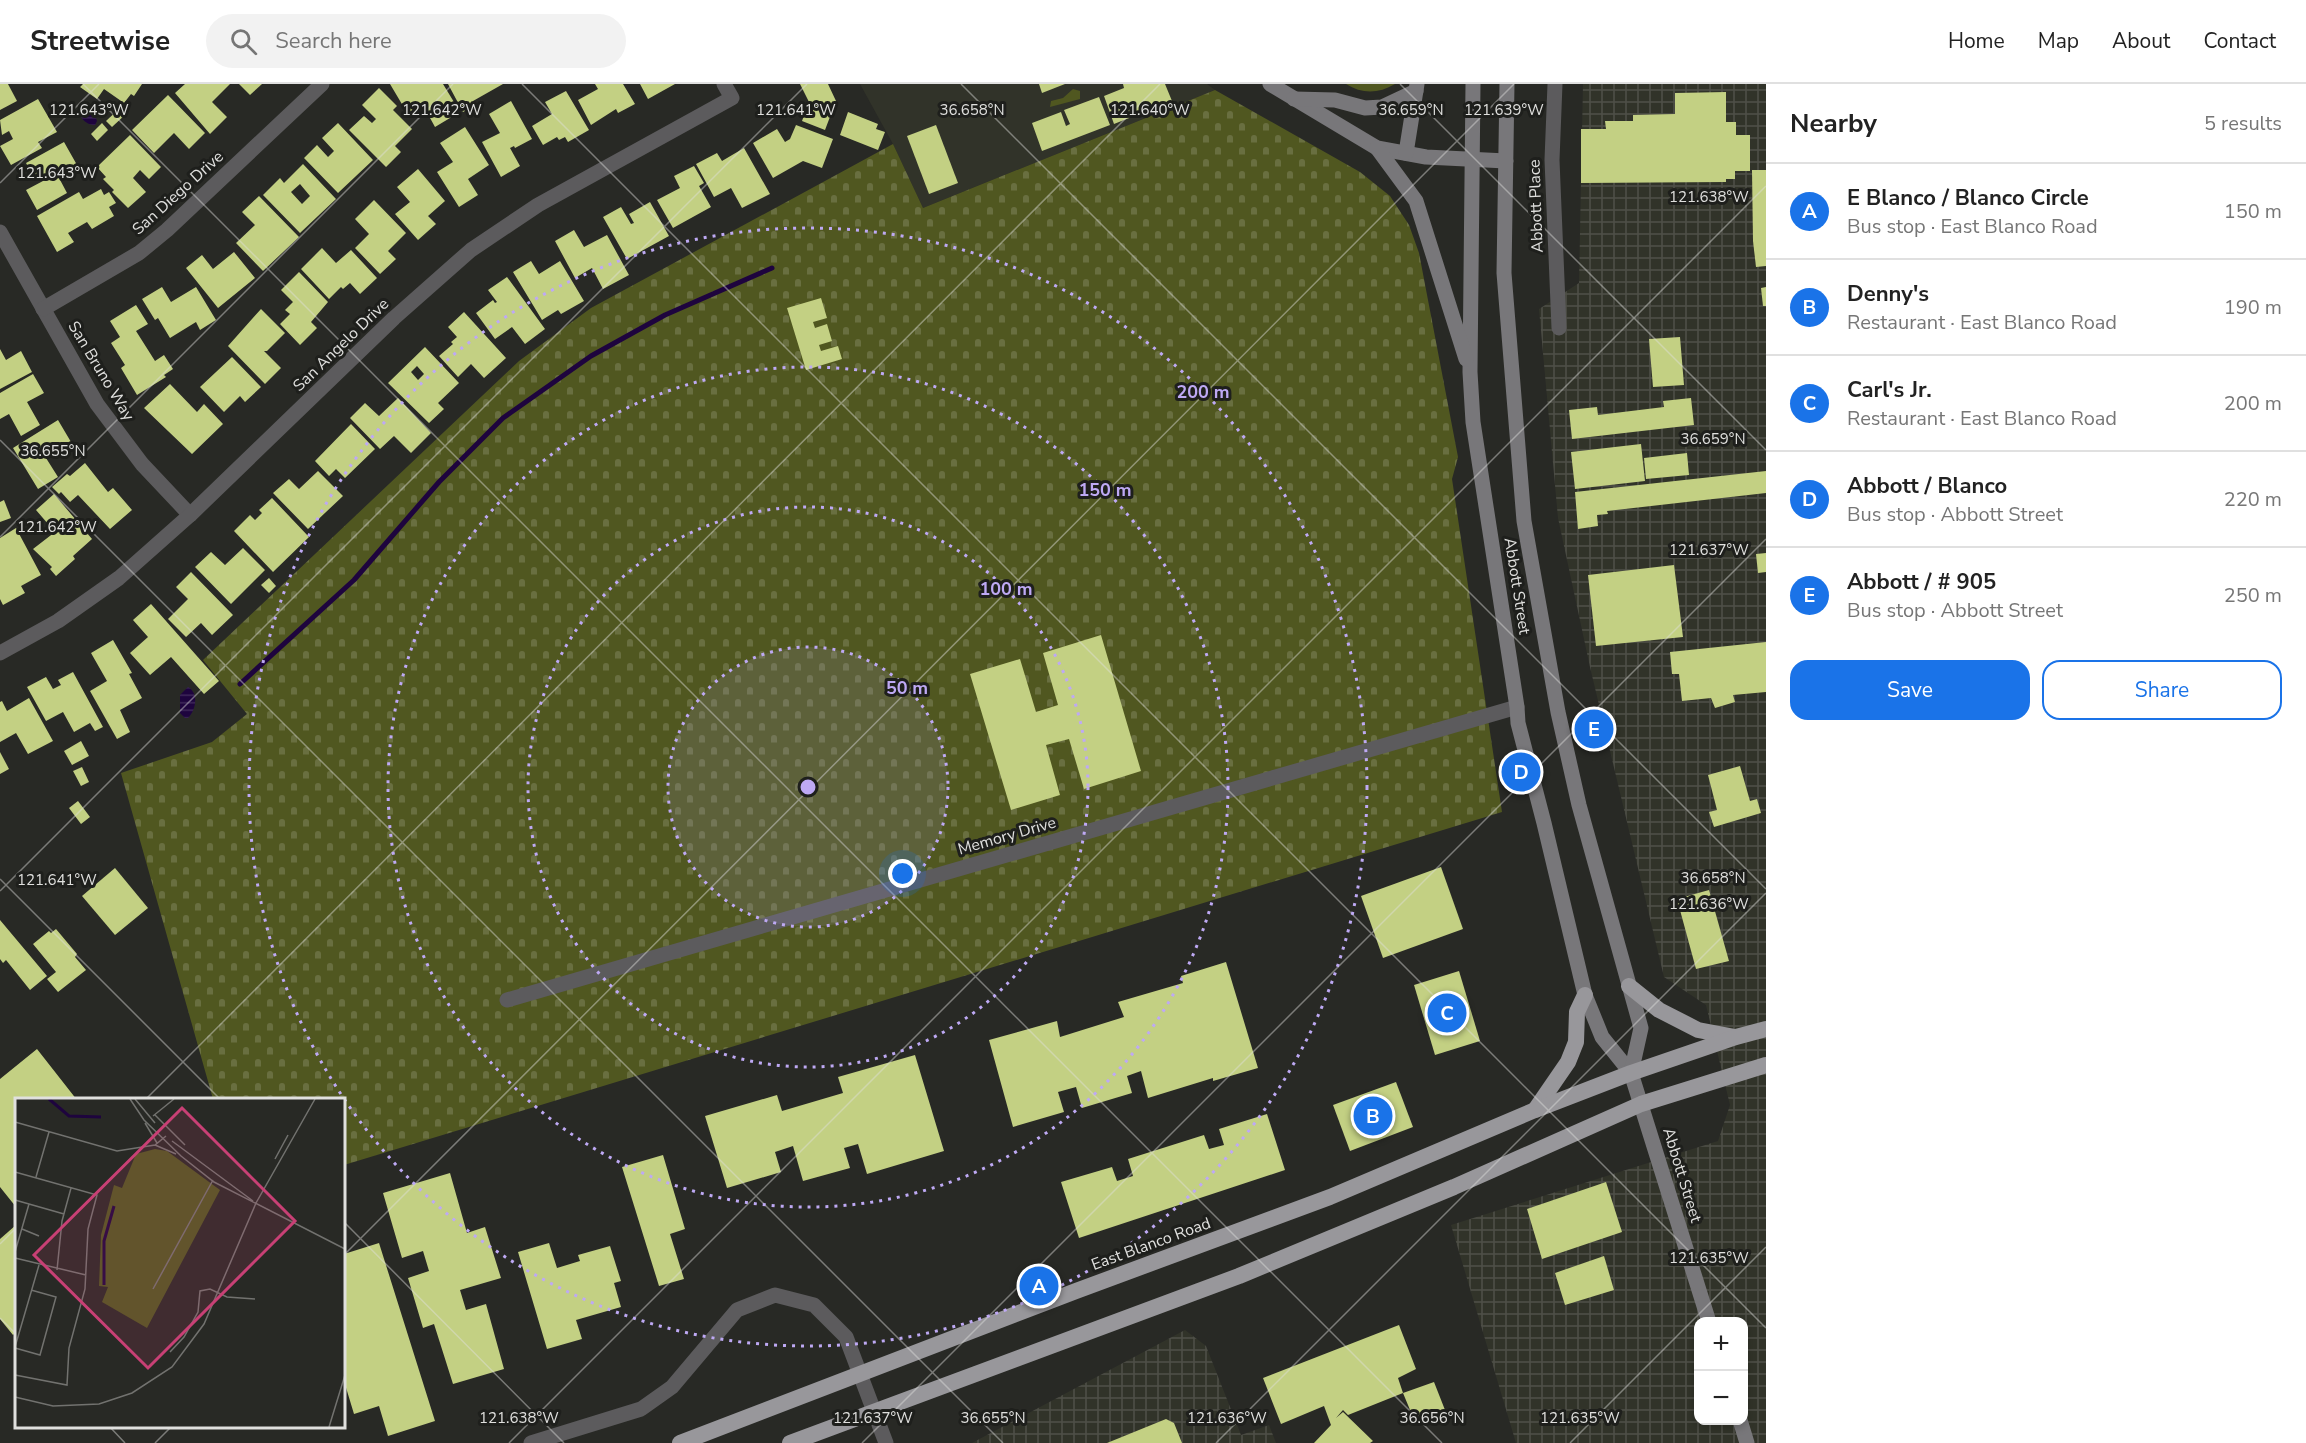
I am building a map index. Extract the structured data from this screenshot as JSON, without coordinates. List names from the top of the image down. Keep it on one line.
{"streets":{"highway":["East Blanco Road"],"main road":["Abbott Street"],"street":["San Diego Drive","Abbott Place","San Angelo Drive","San Bruno Way","Memory Drive"]},"crossings":[["San Diego Drive","San Bruno Way"],["San Angelo Drive","San Bruno Way"],["Abbott Street","Memory Drive"],["Abbott Street","East Blanco Road"]],"page":{"header":"Streetwise","search":"Search here","nav":["Home","Map","About","Contact"],"heading":["Nearby","5 results"],"list":[{"mark":"A","name":"E Blanco / Blanco Circle","note":"Bus stop · East Blanco Road","value":"150 m"},{"mark":"B","name":"Denny's","note":"Restaurant · East Blanco Road","value":"190 m"},{"mark":"C","name":"Carl's Jr.","note":"Restaurant · East Blanco Road","value":"200 m"},{"mark":"D","name":"Abbott / Blanco","note":"Bus stop · Abbott Street","value":"220 m"},{"mark":"E","name":"Abbott / # 905","note":"Bus stop · Abbott Street","value":"250 m"}],"buttons":["Save","Share"],"pins":["E","D","C","B","A"],"map_buttons":["+","−"]},"coordinates":["121.643°W","121.642°W","121.641°W","36.658°N","36.659°N","121.639°W","121.640°W","121.638°W","36.655°N","121.637°W","121.636°W","121.635°W","36.656°N"],"rings":["200 m","150 m","100 m","50 m"]}
